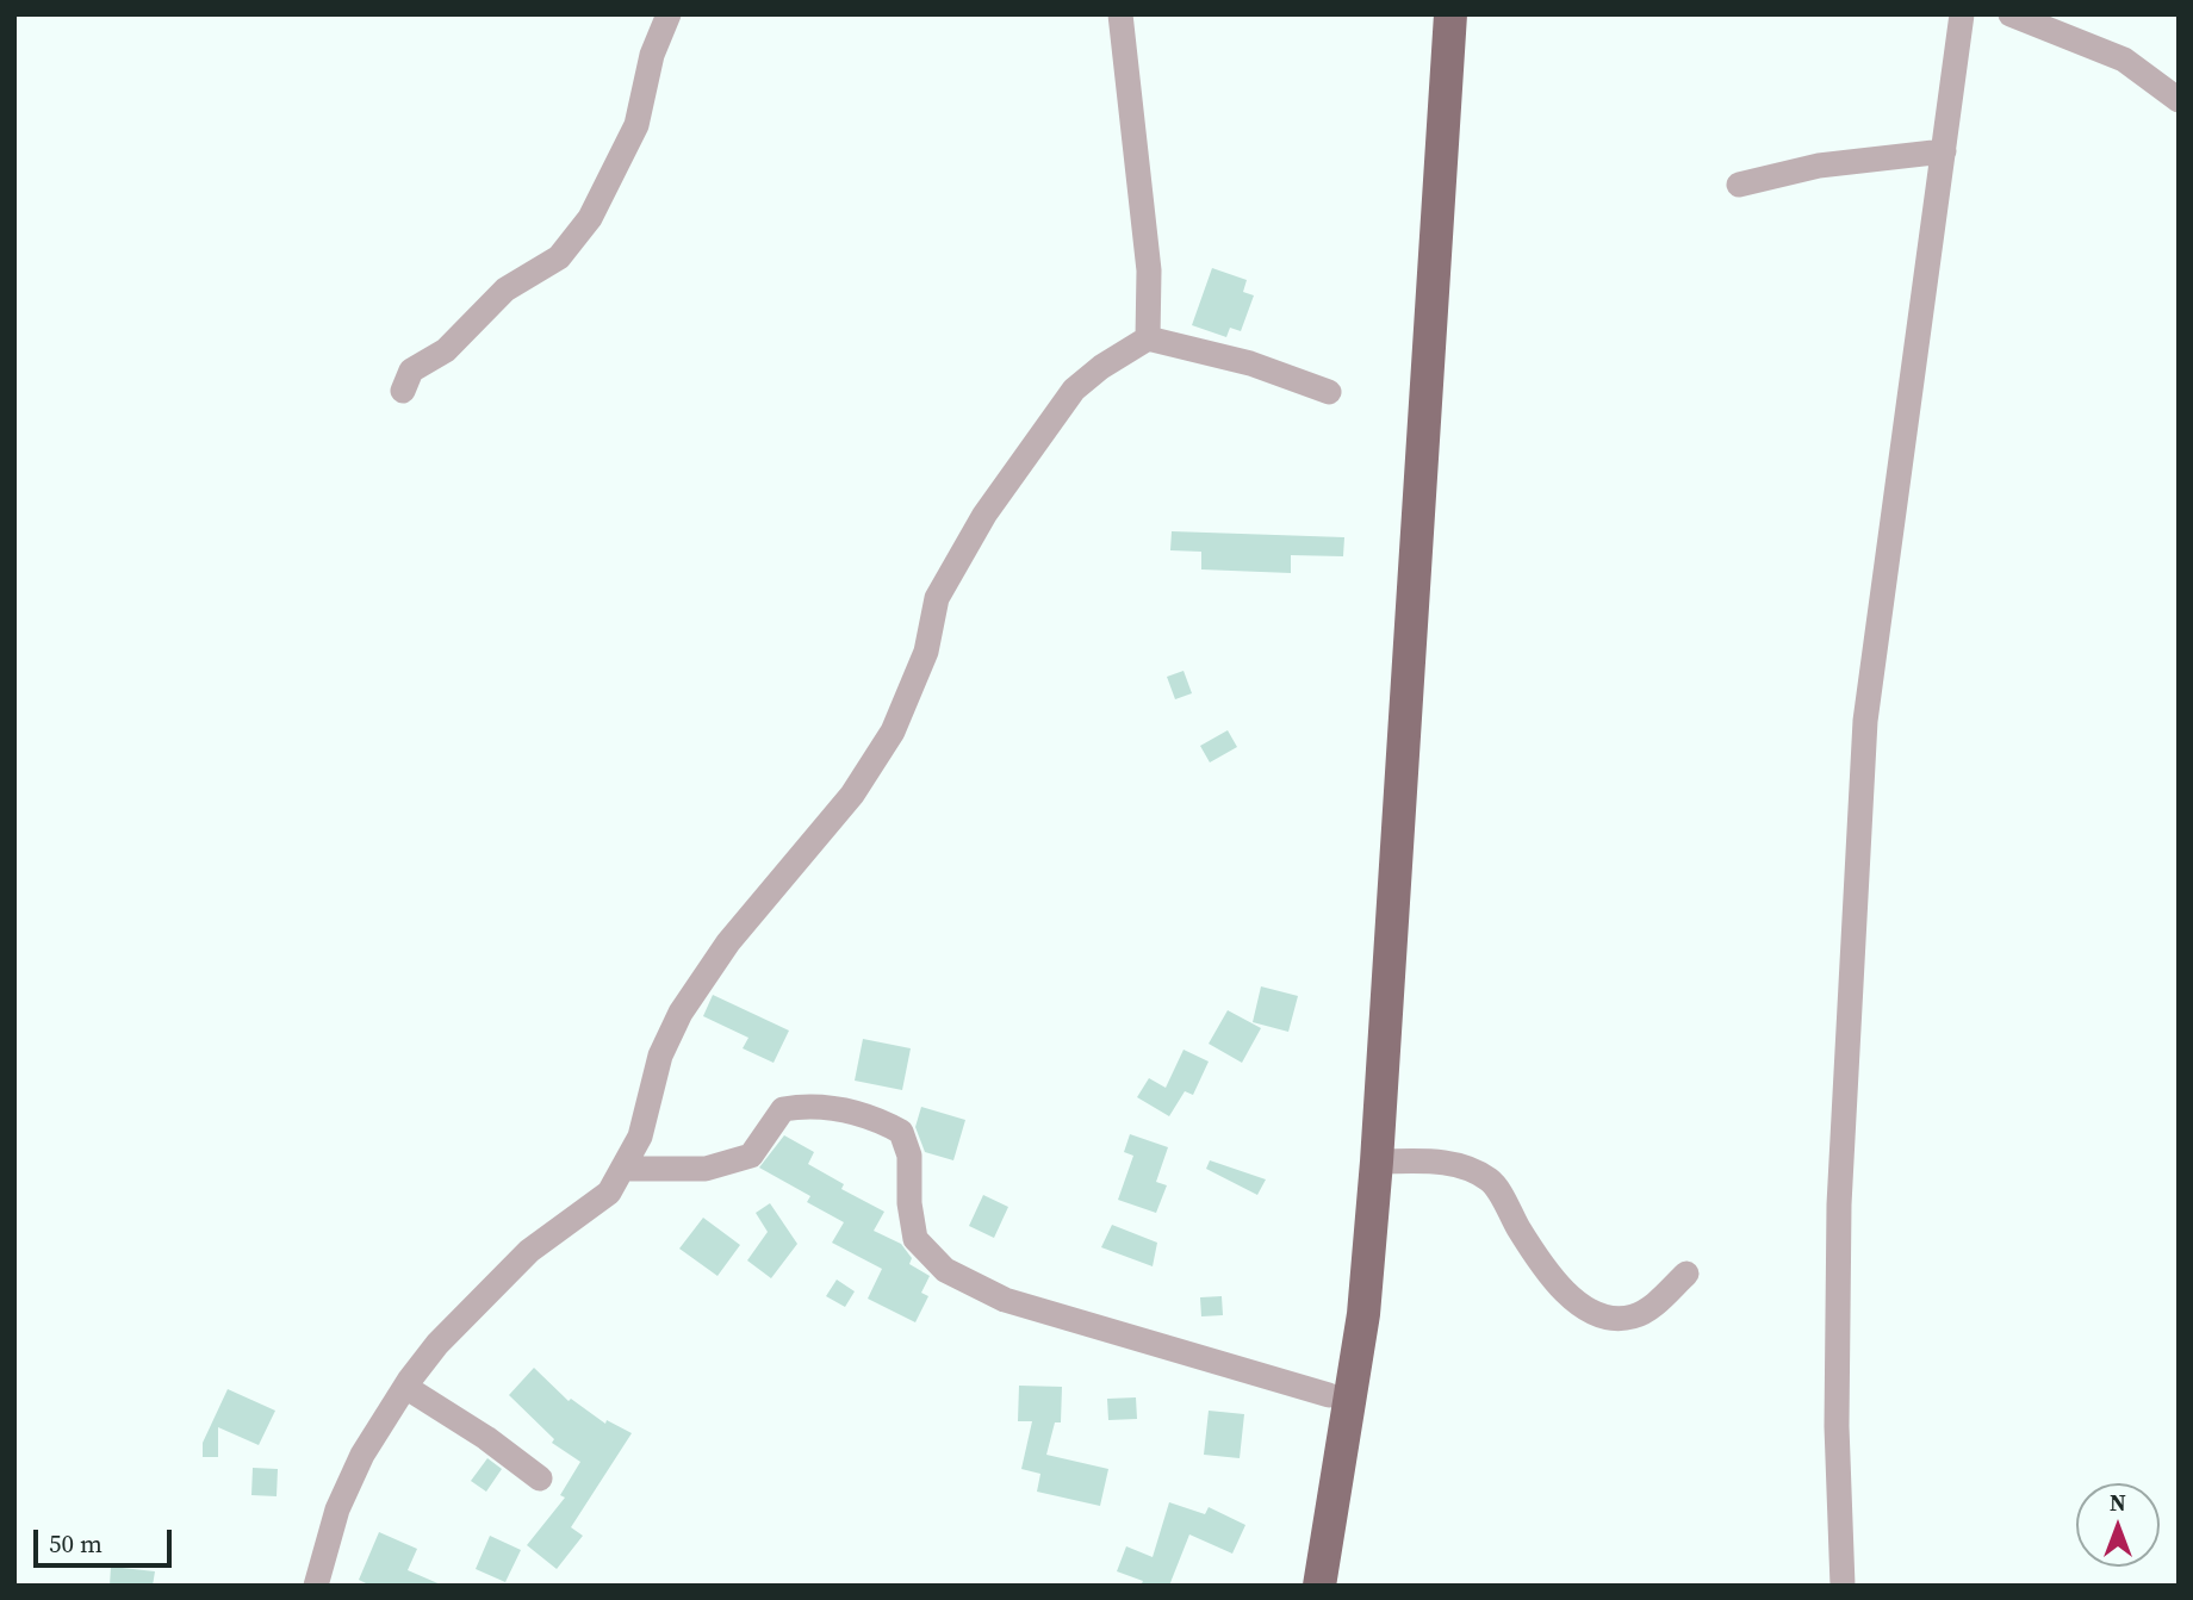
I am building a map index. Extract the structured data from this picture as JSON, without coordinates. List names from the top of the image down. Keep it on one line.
{"scale_bar":"50 m","north":"top"}
